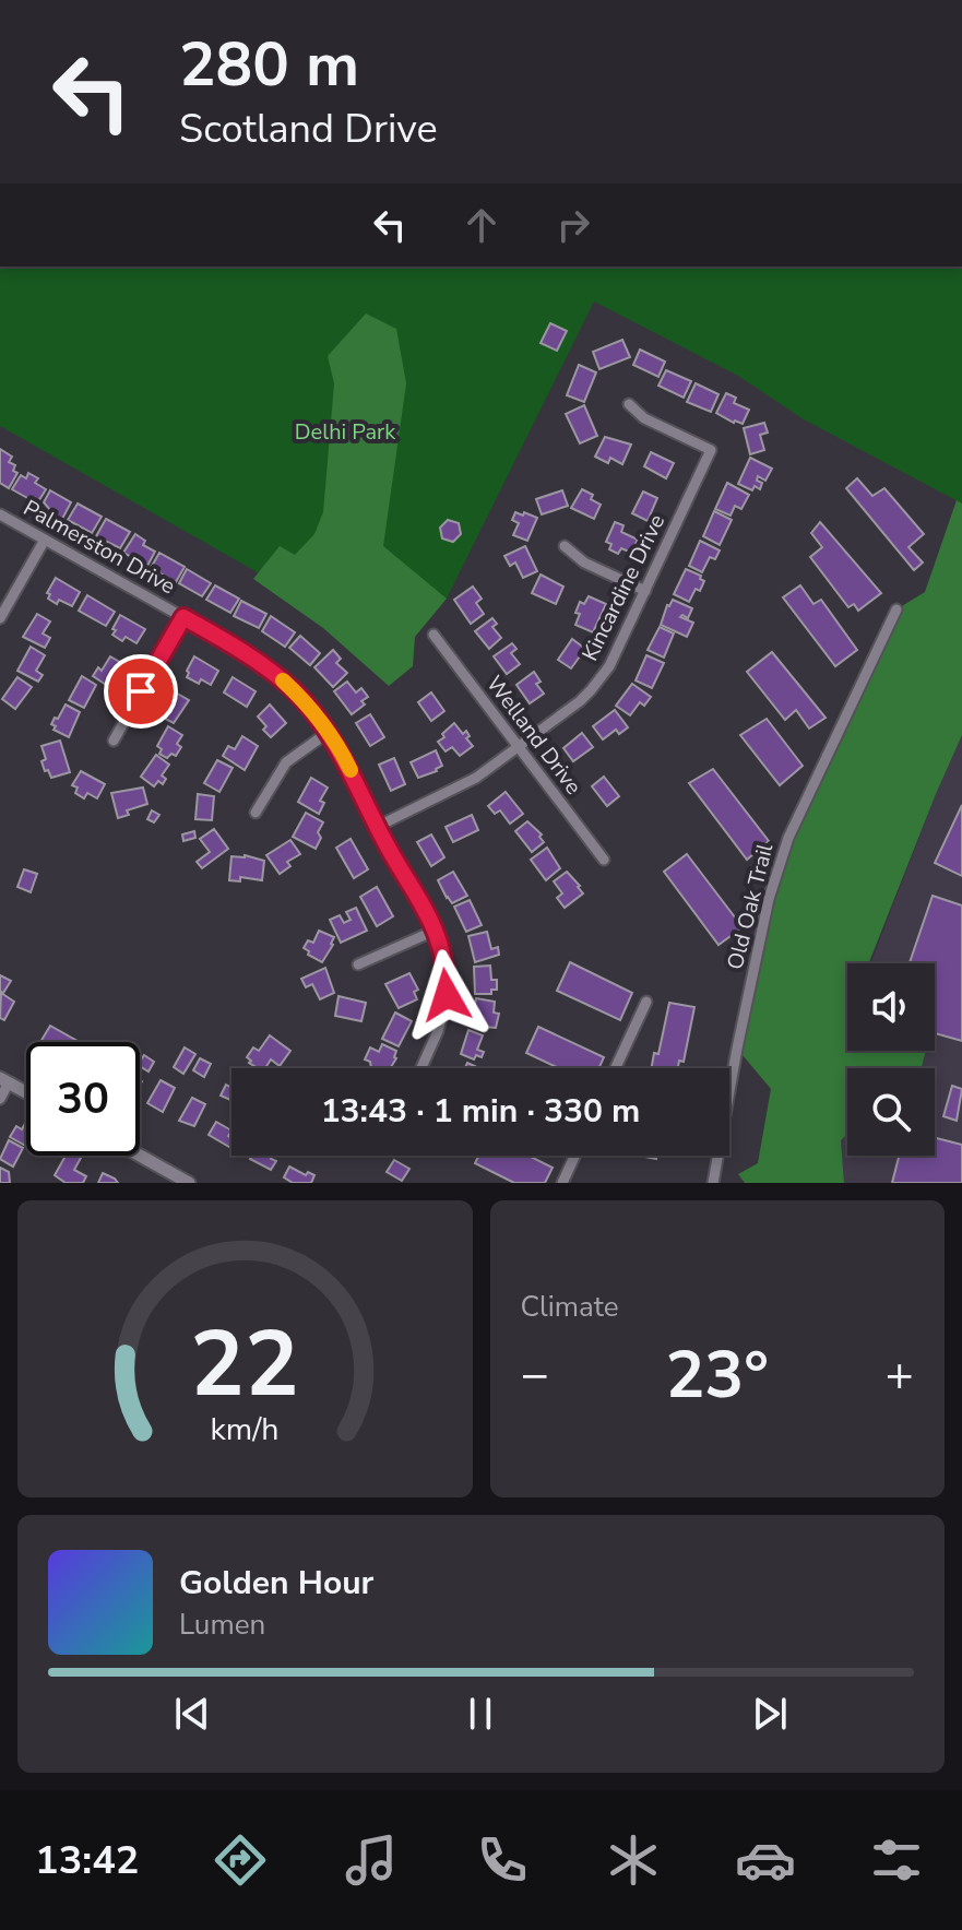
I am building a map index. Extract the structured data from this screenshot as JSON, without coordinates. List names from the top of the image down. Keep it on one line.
{"streets":{"street":["Palmerston Drive","Kincardine Drive","Welland Drive","Old Oak Trail"]},"crossings":[["Palmerston Drive","Kincardine Drive"],["Kincardine Drive","Welland Drive"]],"parks":["Delhi Park"],"page":{"turn":["280 m","Scotland Drive"],"limit":"30","trip":"13:43 · 1 min · 330 m","tile":"Climate","heat":["−","23°","+"],"song":["Golden Hour","Lumen"],"tabs":"13:42","gauge":["22","km/h"]}}
